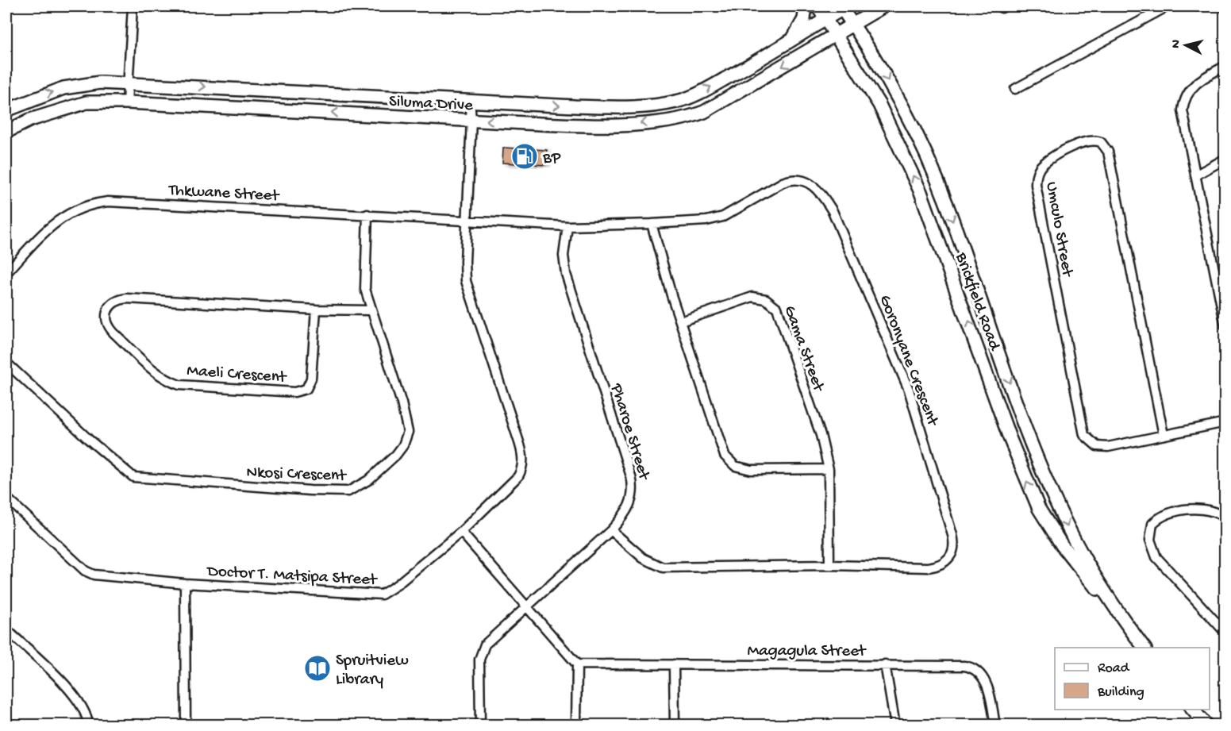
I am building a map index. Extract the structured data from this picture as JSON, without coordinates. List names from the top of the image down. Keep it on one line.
{"streets":{"street":["Siluma Drive","Thkwane Street","Umculo Street","Brickfield Road","Gama Street","Goronyane Crescent","Maeli Crescent","Pharoe Street","Nkosi Crescent","Doctor T. Matsipa Street","Magagula Street"]},"crossings":[["Siluma Drive","Brickfield Road"],["Siluma Drive","Doctor T. Matsipa Street"],["Thkwane Street","Goronyane Crescent"],["Thkwane Street","Nkosi Crescent"],["Thkwane Street","Doctor T. Matsipa Street"],["Gama Street","Goronyane Crescent"],["Goronyane Crescent","Pharoe Street"],["Goronyane Crescent","Doctor T. Matsipa Street"],["Maeli Crescent","Nkosi Crescent"]],"places":{"fuel station":["BP"],"library":["Spruitview Library"]},"legend":["Road","Building"],"north":"left"}
